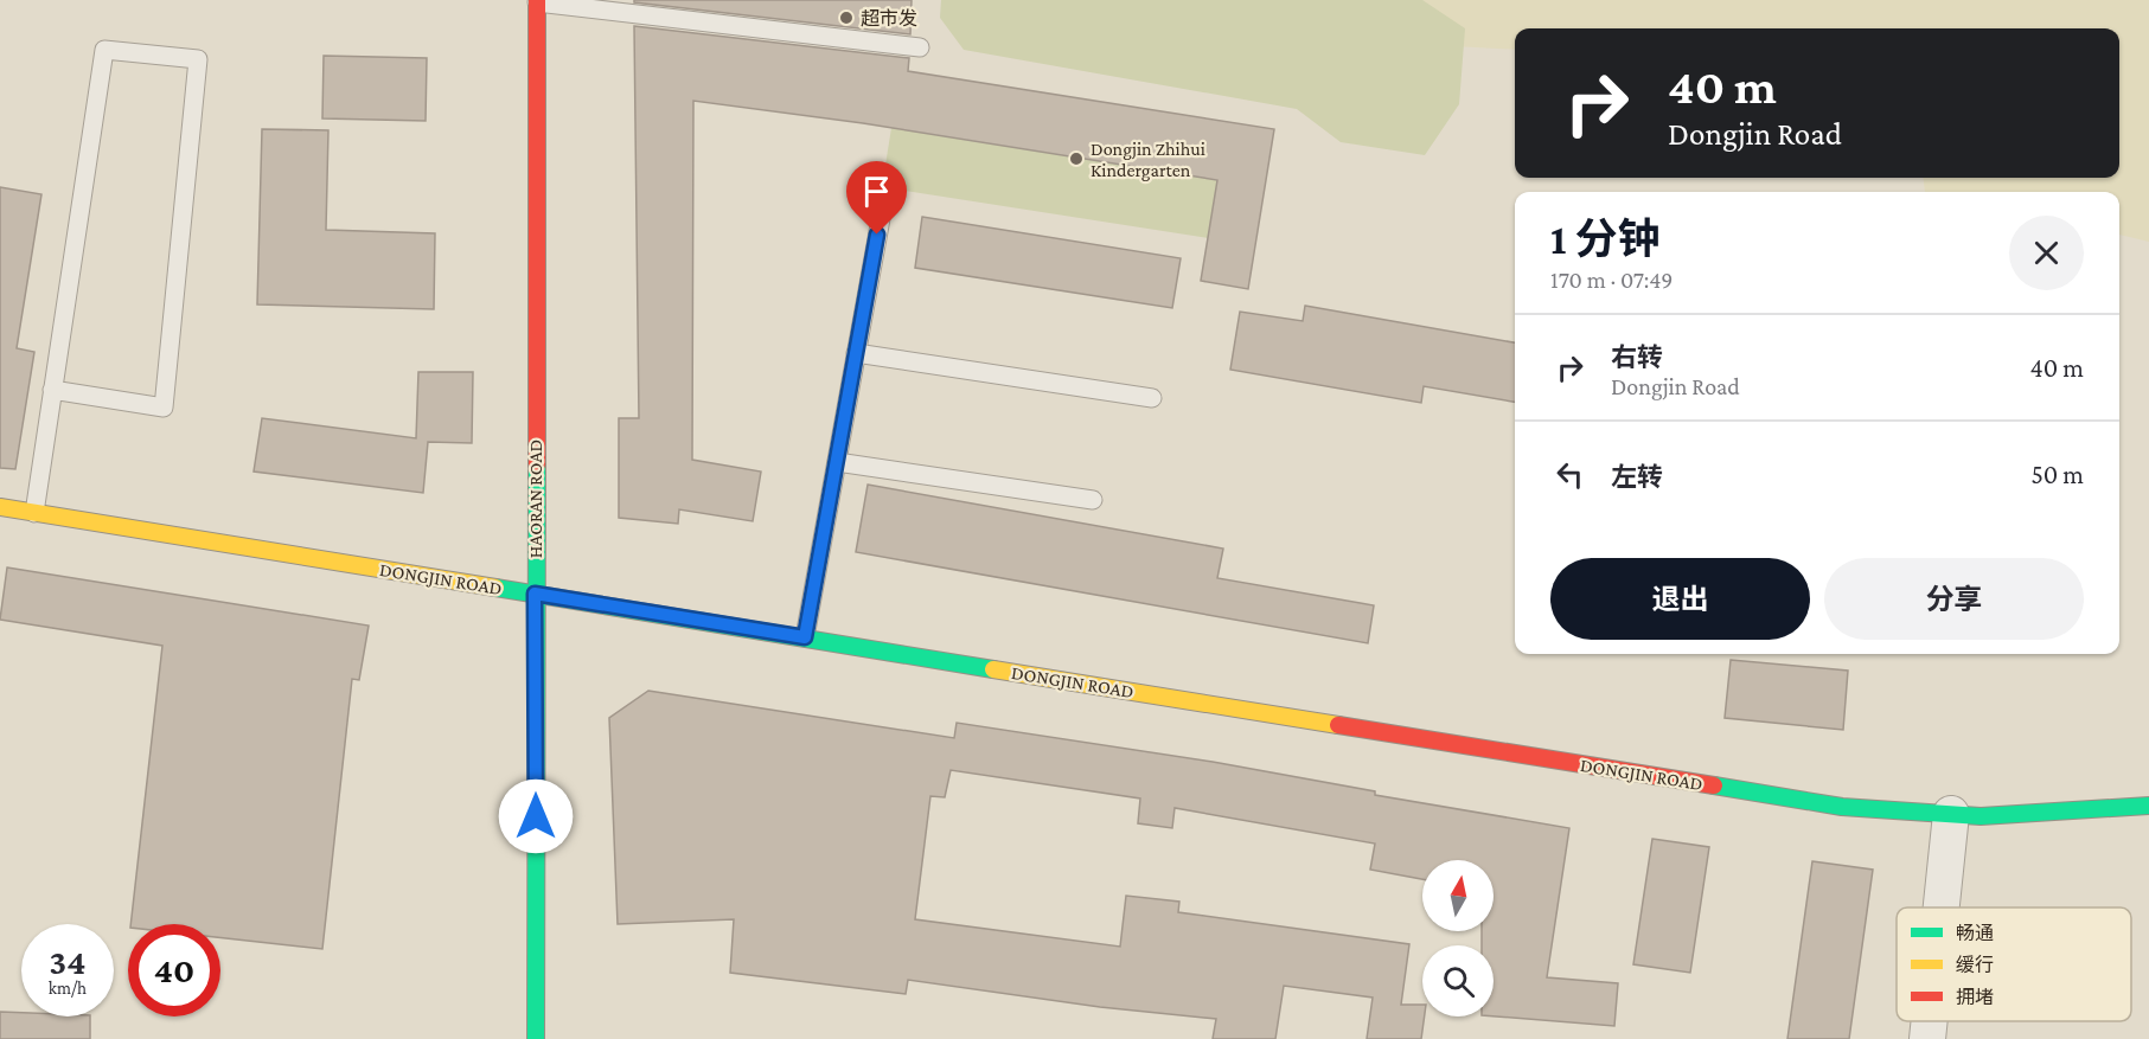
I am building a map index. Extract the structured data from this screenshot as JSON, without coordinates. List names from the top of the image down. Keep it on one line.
{"streets":{"street":["HAORAN ROAD","DONGJIN ROAD"]},"crossings":[["HAORAN ROAD","DONGJIN ROAD"]],"places":["超市发","Dongjin Zhihui Kindergarten"],"legend":["畅通","缓行","拥堵"],"north":"top","page":{"turn":["40 m","Dongjin Road"],"heading":["1 分钟","170 m · 07:49"],"list":[{"name":"右转","note":"Dongjin Road","value":"40 m"},{"name":"左转","value":"50 m"}],"buttons":["退出","分享"],"speed":"34 km/h","limit":"40"}}
